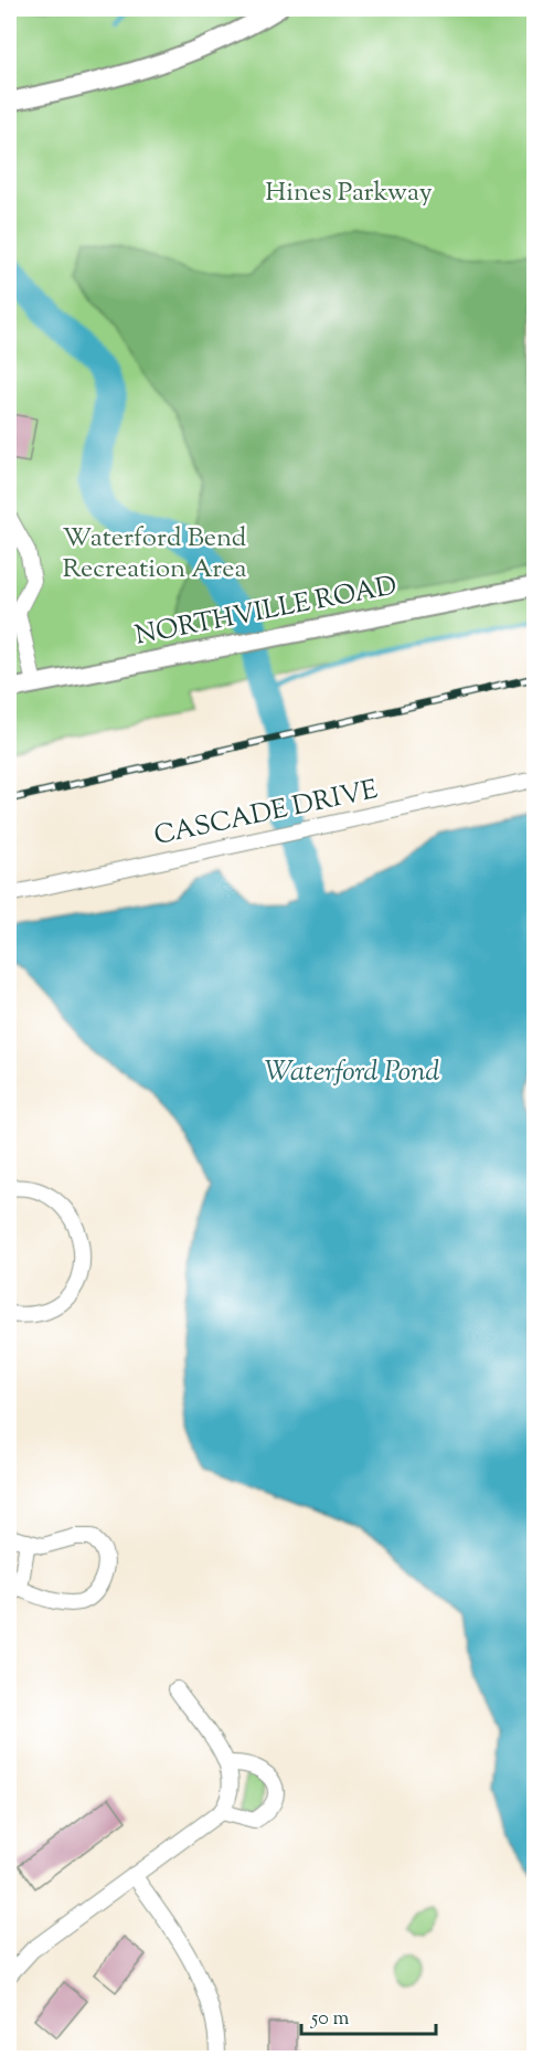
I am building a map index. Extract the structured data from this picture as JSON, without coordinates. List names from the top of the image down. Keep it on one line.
{"streets":{"street":["NORTHVILLE ROAD","CASCADE DRIVE"]},"water":["Waterford Pond"],"parks":["Hines Parkway","Waterford Bend Recreation Area"],"scale_bar":"50 m"}
